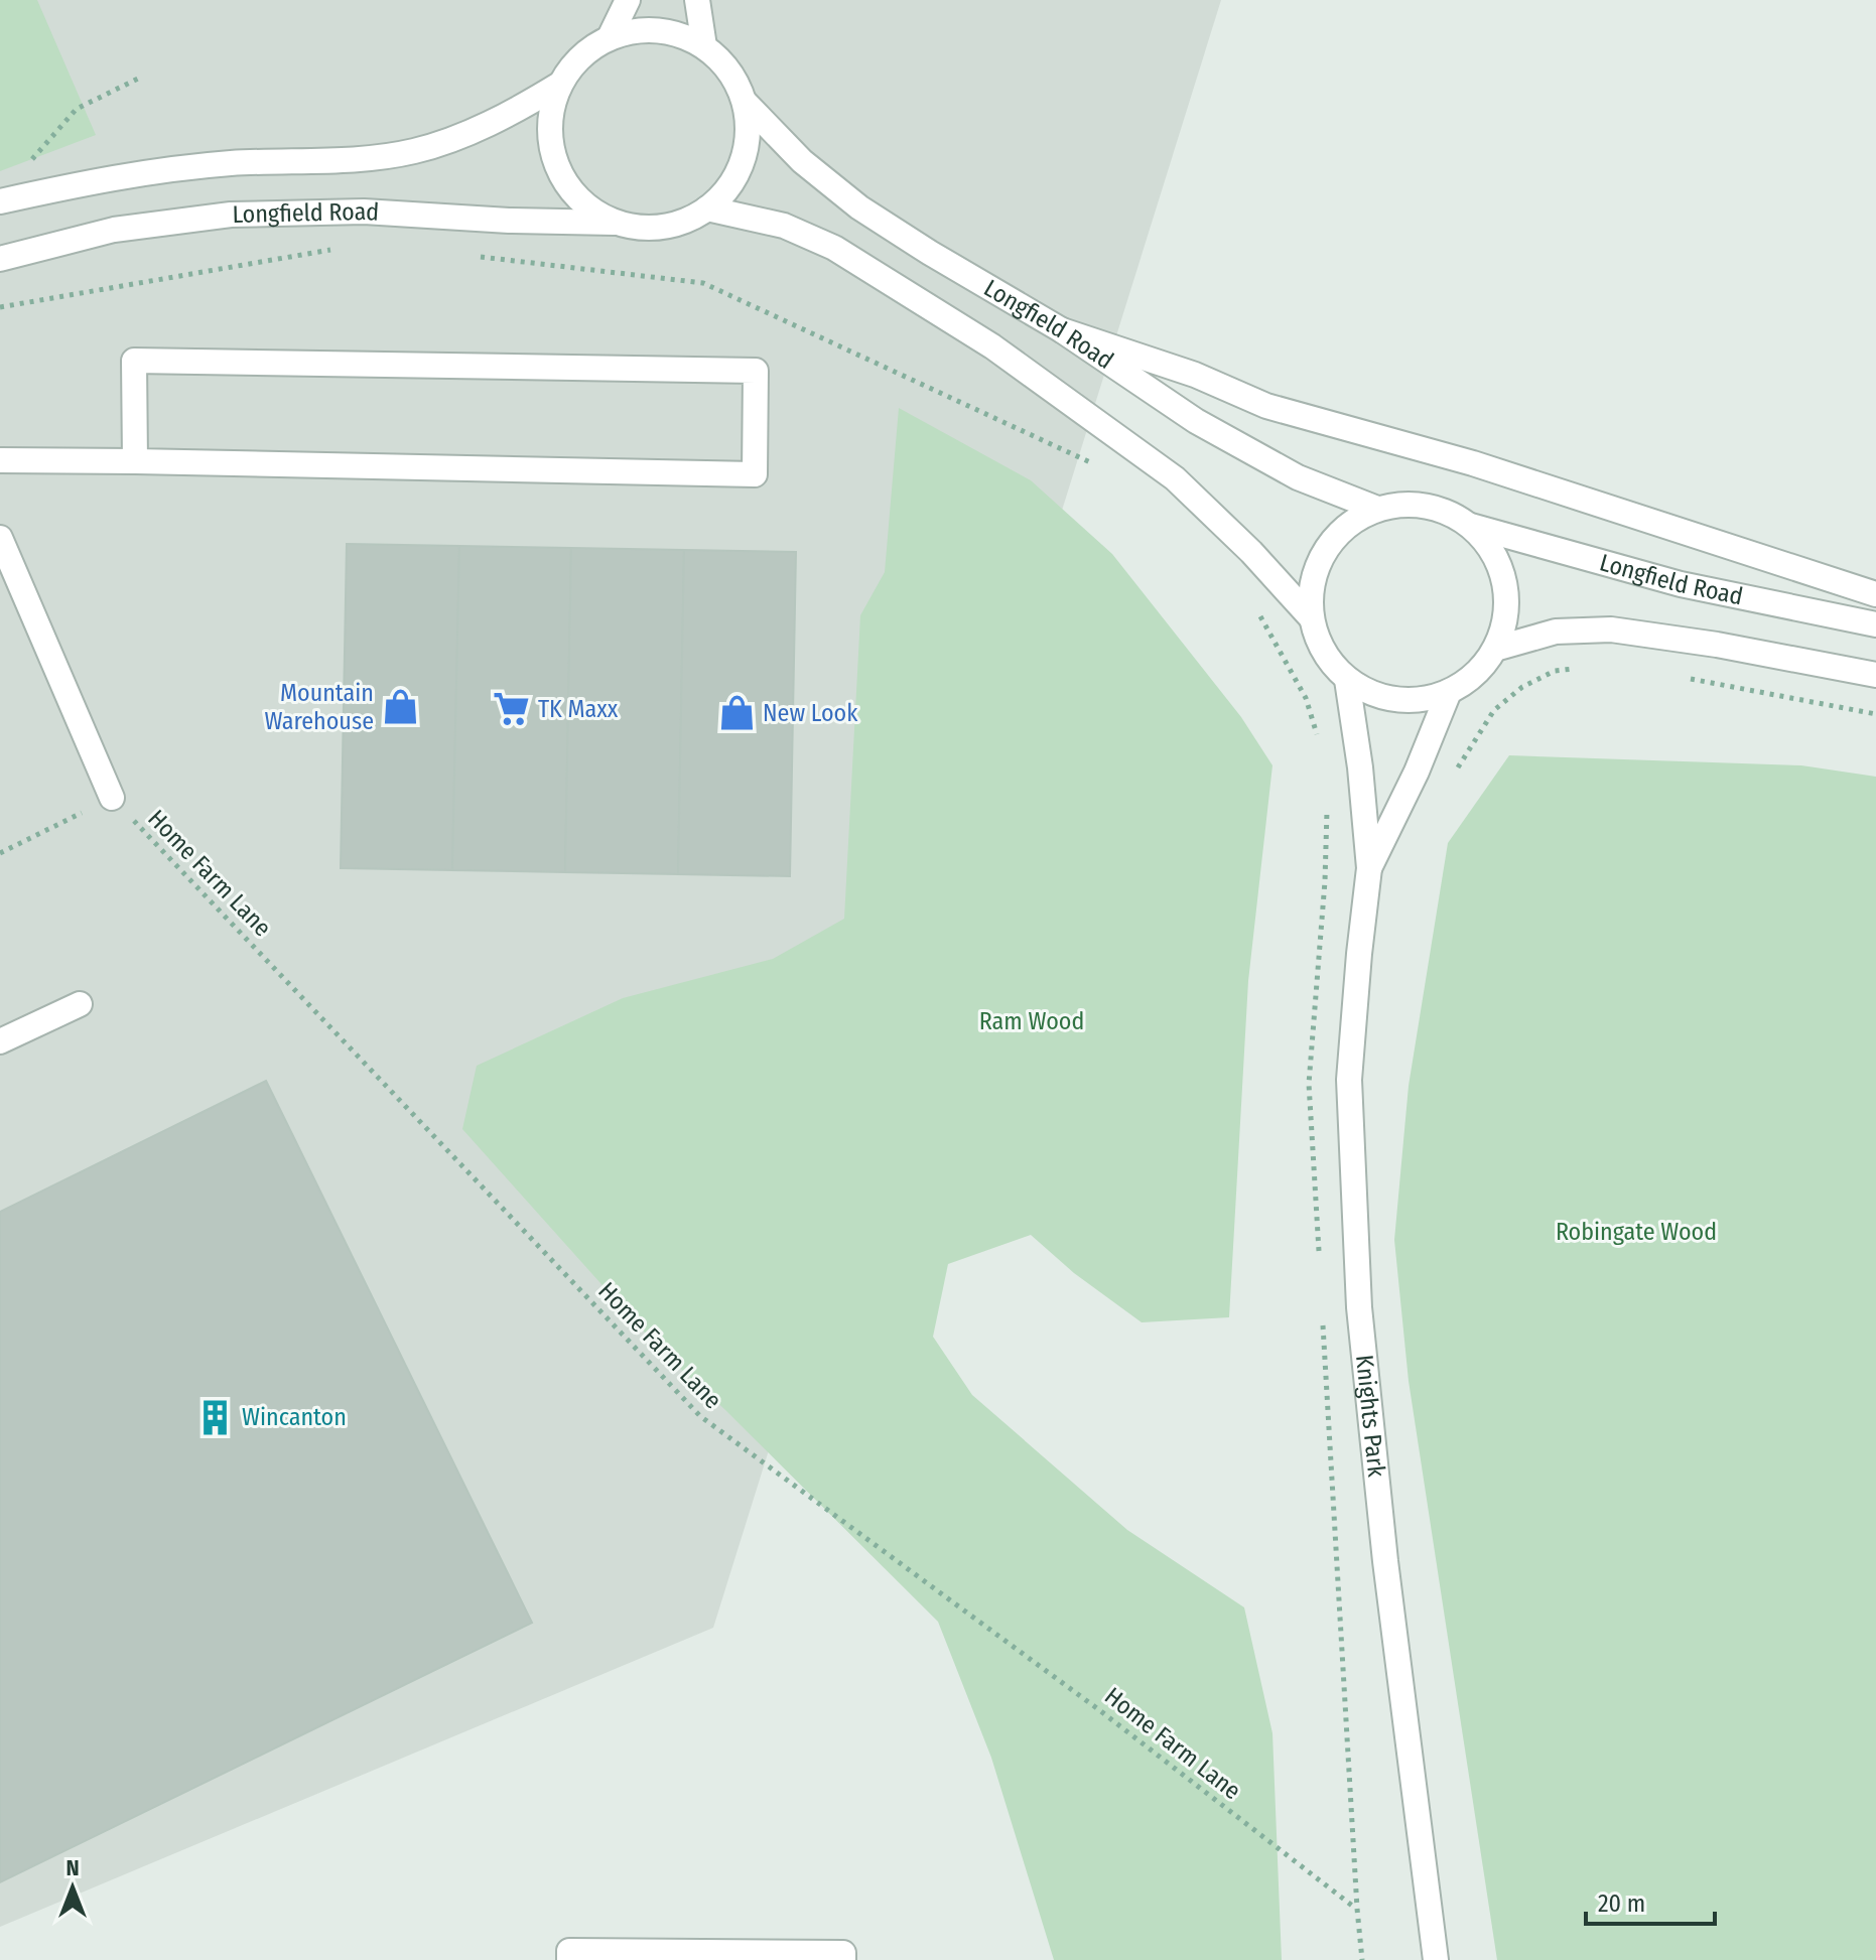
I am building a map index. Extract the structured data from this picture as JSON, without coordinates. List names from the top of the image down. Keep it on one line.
{"streets":{"street":["Longfield Road","Knights Park"],"path":["Home Farm Lane"]},"crossings":[["Longfield Road","Knights Park"]],"parks":["Ram Wood","Robingate Wood"],"places":{"shop":["Mountain Warehouse","New Look"],"supermarket":["TK Maxx"],"building":["Wincanton"]},"scale_bar":"20 m","north":"top"}
